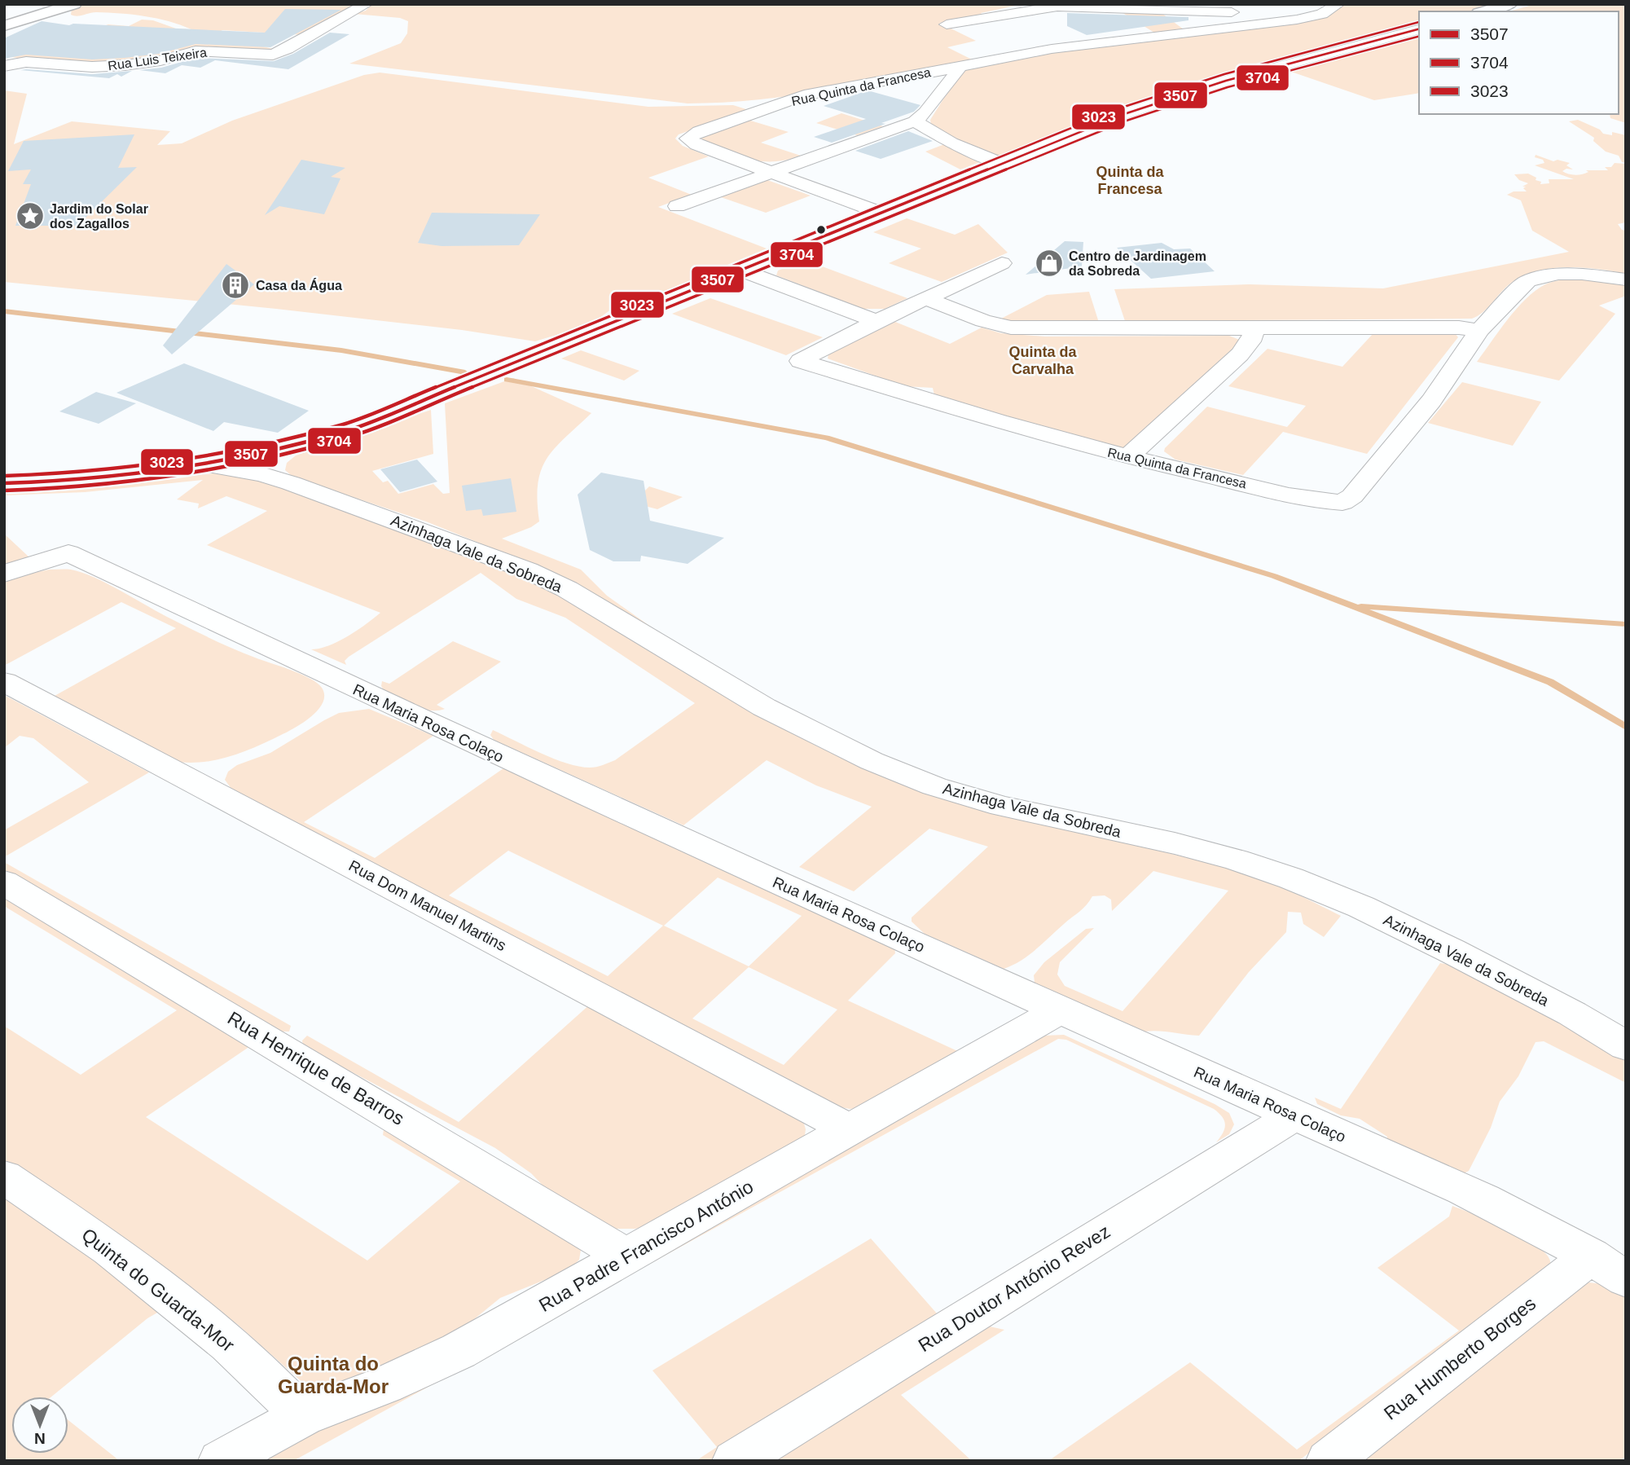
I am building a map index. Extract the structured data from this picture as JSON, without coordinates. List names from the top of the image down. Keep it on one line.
{"streets":{"street":["Rua Luis Teixeira","Rua Quinta da Francesa","Azinhaga Vale da Sobreda","Rua Maria Rosa Colaço","Rua Dom Manuel Martins","Rua Henrique de Barros","Rua Padre Francisco António","Rua Doutor António Revez","Quinta do Guarda-Mor","Rua Humberto Borges"]},"crossings":[["Rua Maria Rosa Colaço","Rua Padre Francisco António"],["Rua Maria Rosa Colaço","Rua Doutor António Revez"],["Rua Maria Rosa Colaço","Rua Humberto Borges"],["Rua Dom Manuel Martins","Rua Padre Francisco António"],["Rua Henrique de Barros","Rua Padre Francisco António"],["Rua Padre Francisco António","Quinta do Guarda-Mor"]],"districts":["Quinta da Francesa","Quinta da Carvalha","Quinta do Guarda-Mor"],"places":{"place":["Jardim do Solar dos Zagallos"],"shop":["Centro de Jardinagem da Sobreda"],"building":["Casa da Água"]},"lines":["transit line 3023","transit line 3507","transit line 3704"],"legend":["3507","3704","3023"],"north":"bottom"}
